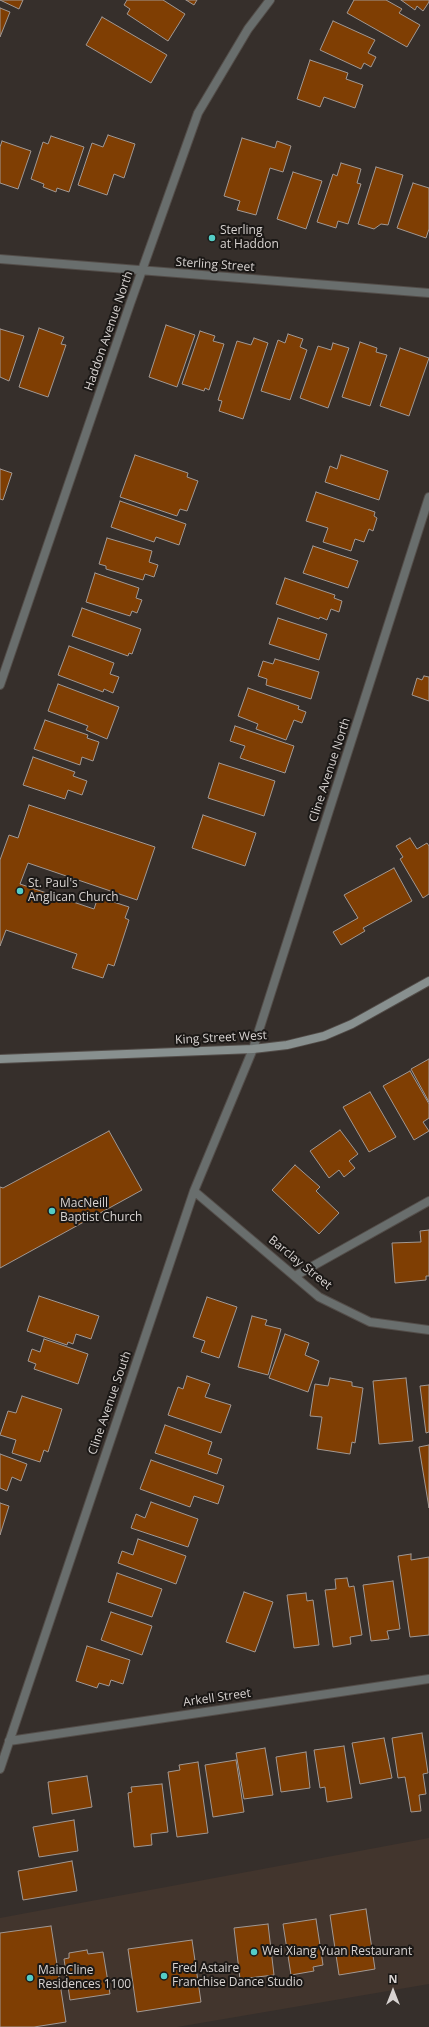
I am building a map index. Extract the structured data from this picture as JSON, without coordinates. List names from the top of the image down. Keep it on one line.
{"streets":{"street":["Sterling Street","Haddon Avenue North","Cline Avenue North","King Street West","Barclay Street","Cline Avenue South","Arkell Street"]},"crossings":[["Sterling Street","Haddon Avenue North"],["Cline Avenue North","King Street West"],["Cline Avenue North","Cline Avenue South"],["King Street West","Cline Avenue South"],["Barclay Street","Cline Avenue South"],["Cline Avenue South","Arkell Street"]],"places":["Sterling at Haddon","St. Paul's Anglican Church","MacNeill Baptist Church","Wei Xiang Yuan Restaurant","Fred Astaire Franchise Dance Studio","MainCline Residences 1100"],"north":"top"}
